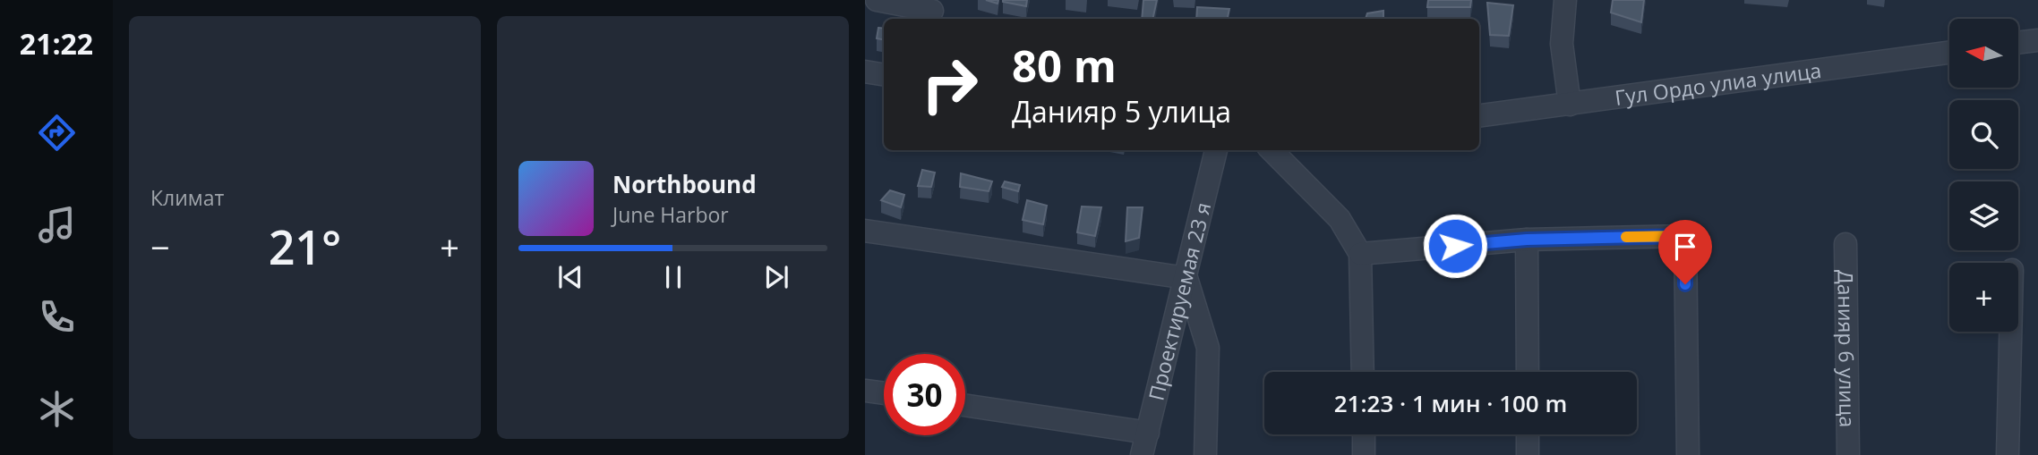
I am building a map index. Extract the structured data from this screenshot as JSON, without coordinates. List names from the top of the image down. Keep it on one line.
{"streets":{"street":["Гул Ордо улиа улица","Проектируемая 23 я","Данияр 6 улица"]},"north":"left","page":{"tabs":"21:22","tile":"Климат","map_buttons":"+","turn":["80 m","Данияр 5 улица"],"song":["Northbound","June Harbor"],"heat":["−","21°","+"],"limit":"30","trip":"21:23 · 1 мин · 100 m"}}
